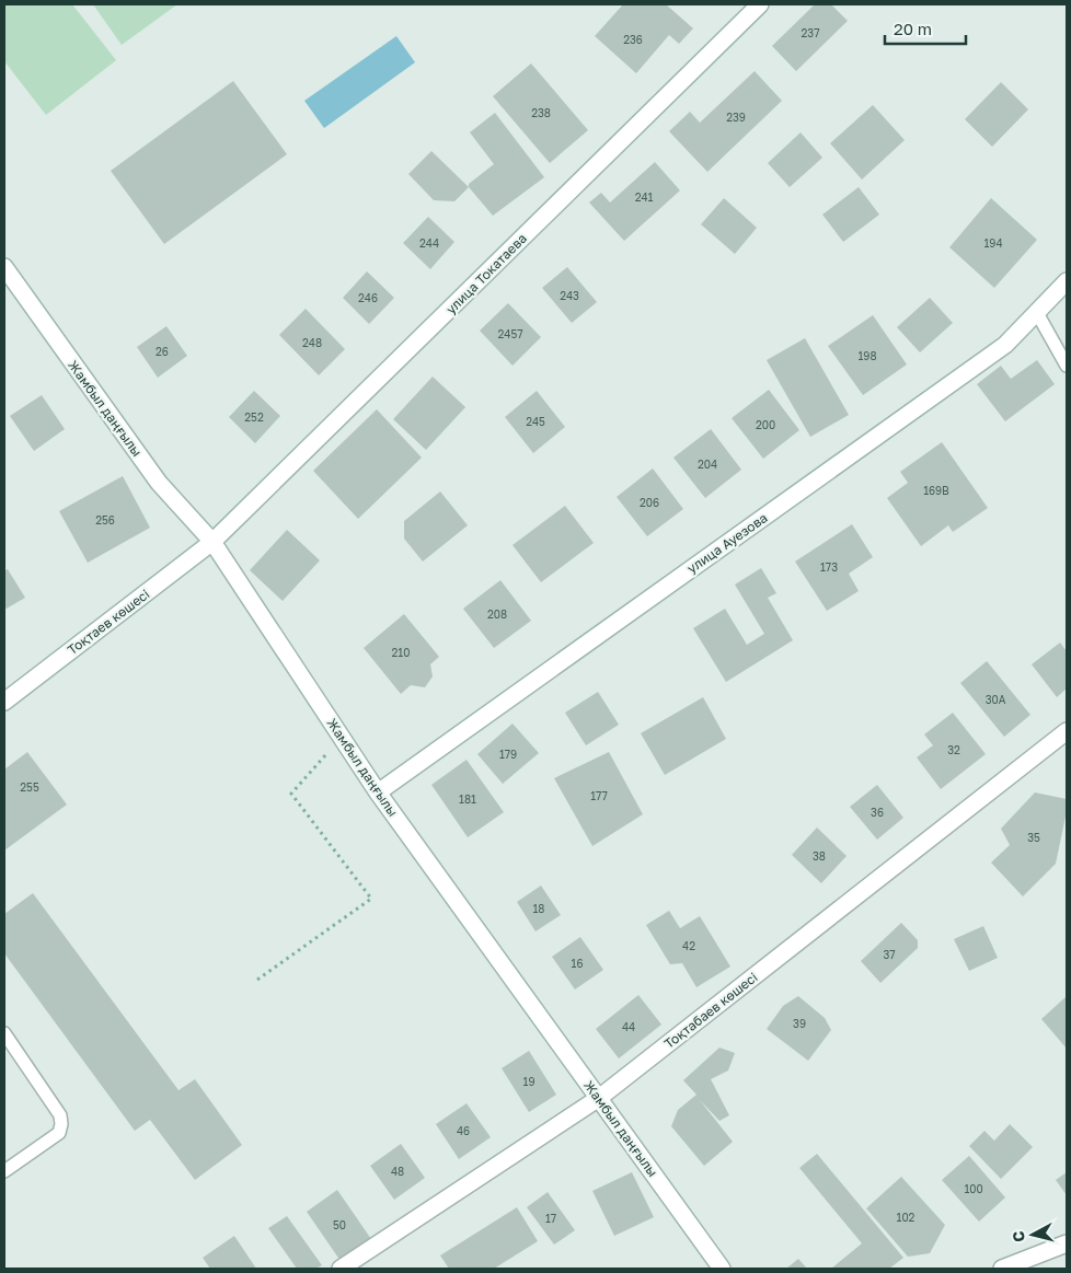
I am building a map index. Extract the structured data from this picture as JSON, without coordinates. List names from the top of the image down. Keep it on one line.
{"streets":{"street":["улица Токатаева","Жамбыл даңғылы","улица Ауезова","Тоқтаев көшесі","Тоқтабаев көшесі"]},"crossings":[["улица Токатаева","Жамбыл даңғылы"],["улица Токатаева","Тоқтаев көшесі"],["Жамбыл даңғылы","улица Ауезова"],["Жамбыл даңғылы","Тоқтаев көшесі"],["Жамбыл даңғылы","Тоқтабаев көшесі"]],"house_numbers":["237","236","238","239","241","244","194","243","246","2457","248","26","198","252","245","200","204","169В","206","256","173","208","210","30А","32","179","255","177","181","36","35","38","18","42","37","16","39","44","19","46","48","100","102","17","50"],"scale_bar":"20 m","north":"left"}
